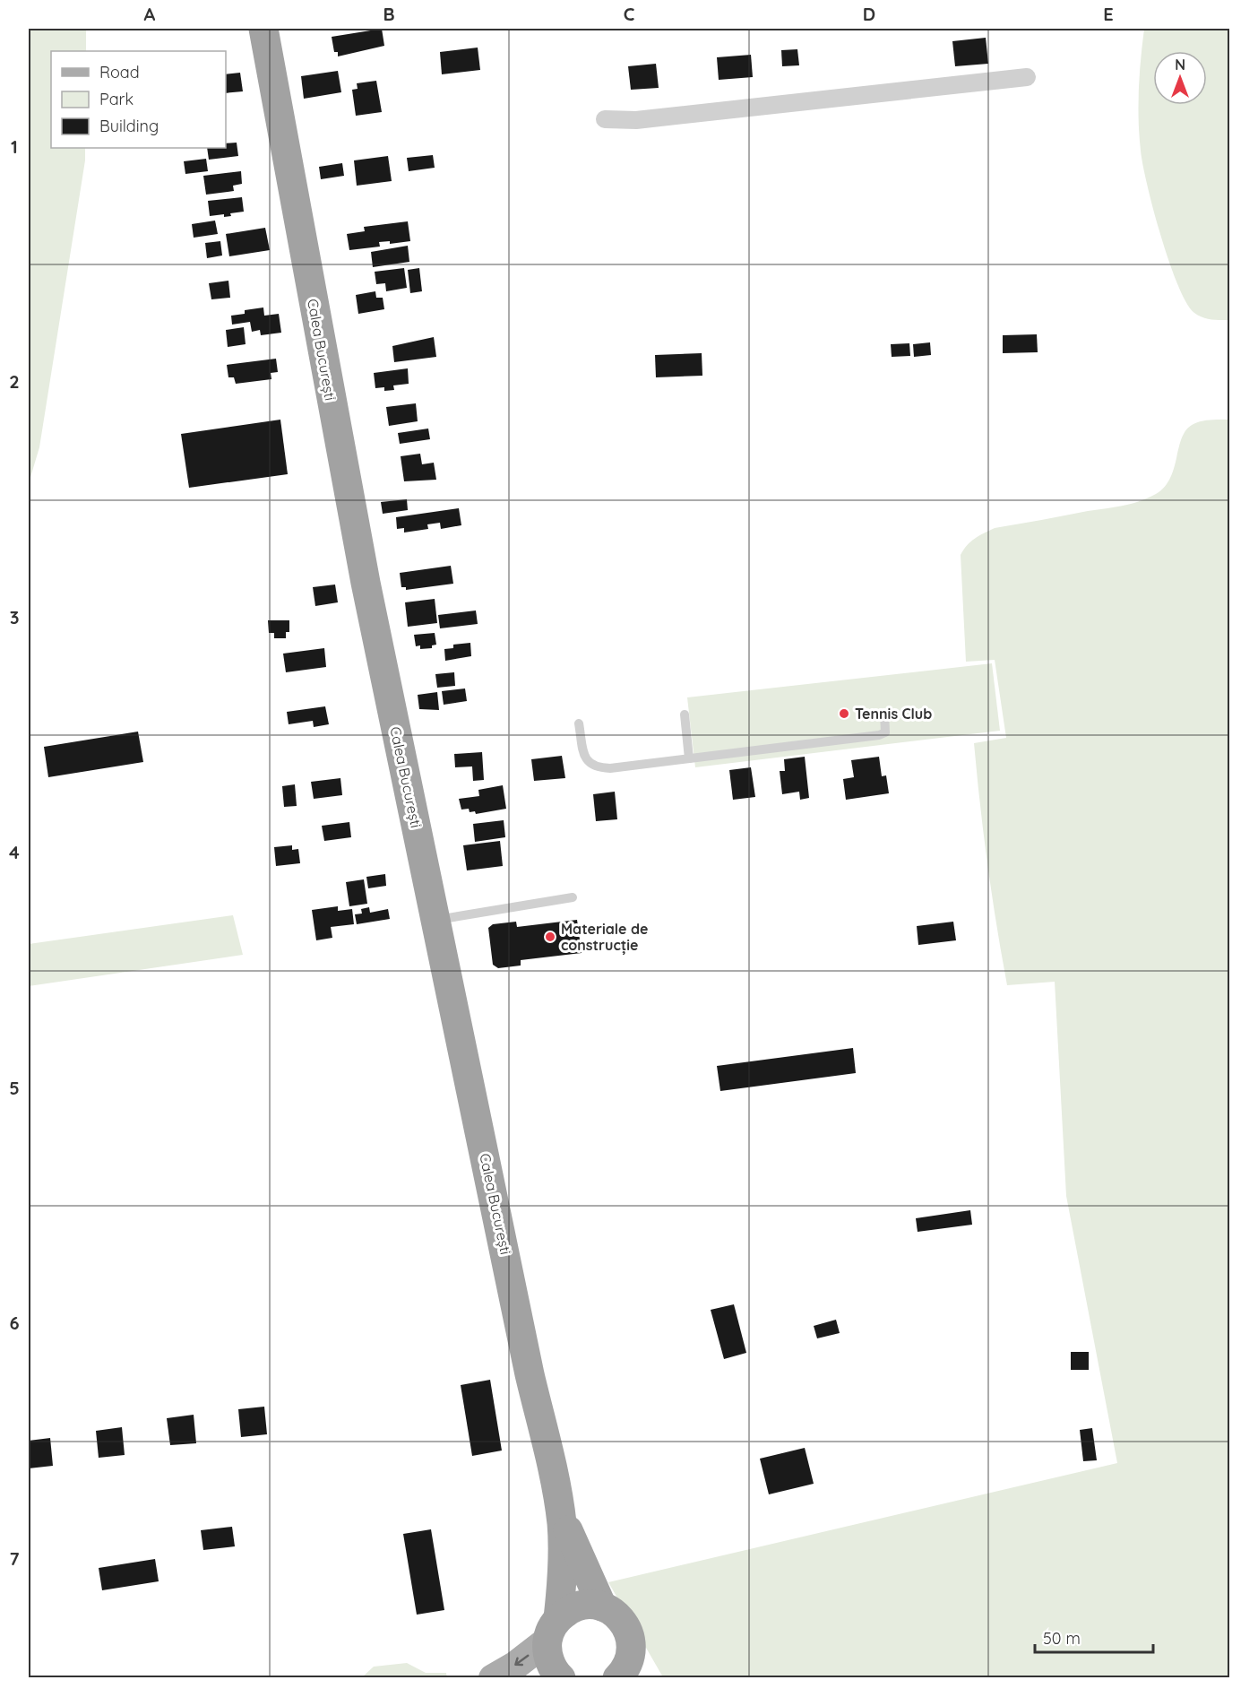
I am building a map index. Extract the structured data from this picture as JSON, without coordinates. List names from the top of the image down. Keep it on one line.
{"streets":{"highway":["Calea București"]},"places":["Tennis Club","Materiale de construcție"],"legend":["Road","Park","Building"],"scale_bar":"50 m","north":"top","grid":{"columns":["A","B","C","D","E"],"rows":["1","2","3","4","5","6","7"]}}
